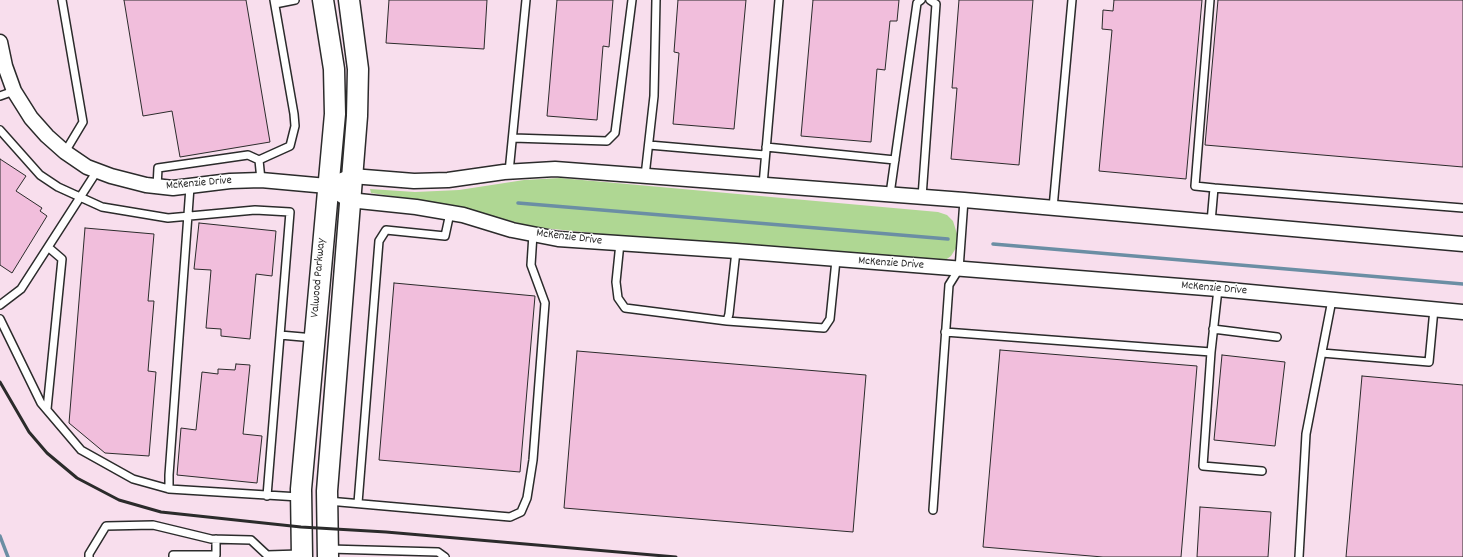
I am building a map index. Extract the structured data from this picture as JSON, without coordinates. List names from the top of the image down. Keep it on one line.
{"streets":{"main road":["Valwood Parkway"],"street":["McKenzie Drive"]},"crossings":[["McKenzie Drive","Valwood Parkway"]]}
